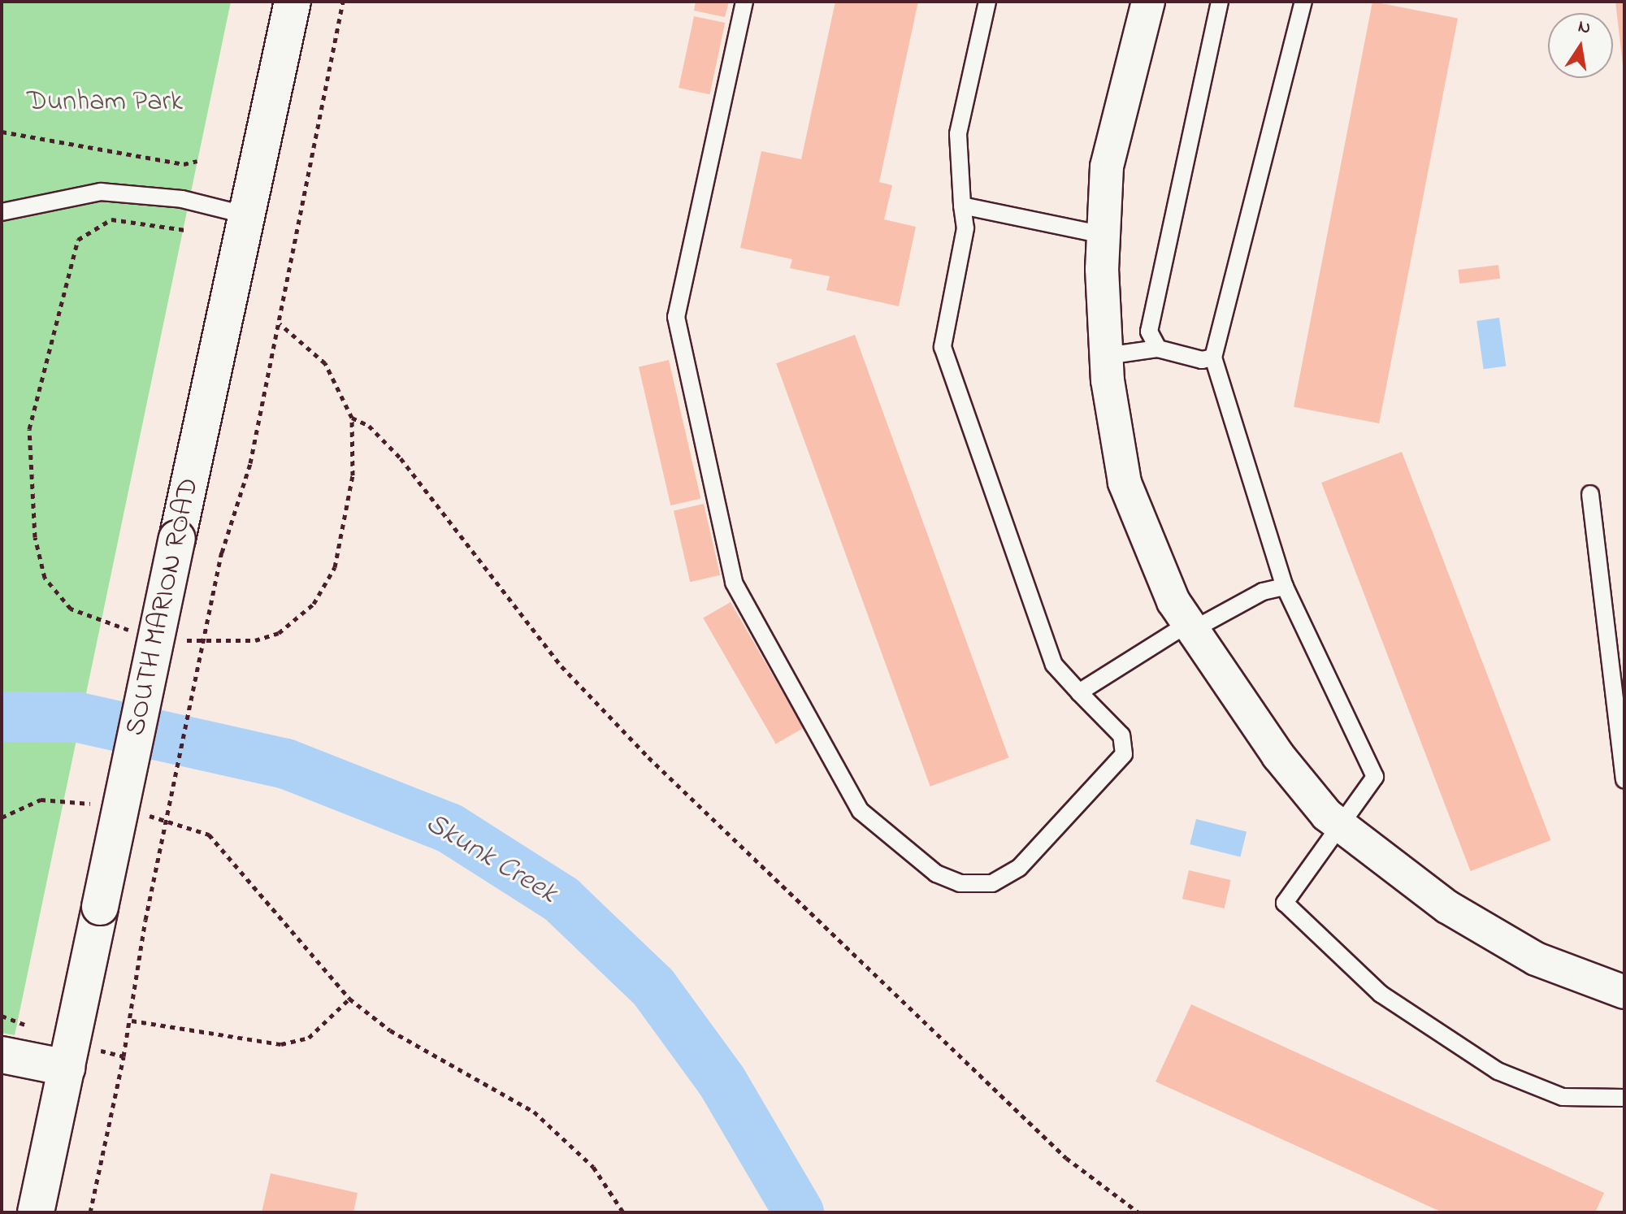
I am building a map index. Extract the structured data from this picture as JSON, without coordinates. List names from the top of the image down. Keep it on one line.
{"streets":{"main road":["SOUTH MARION ROAD"]},"water":["Skunk Creek"],"parks":["Dunham Park"],"north":"top"}
